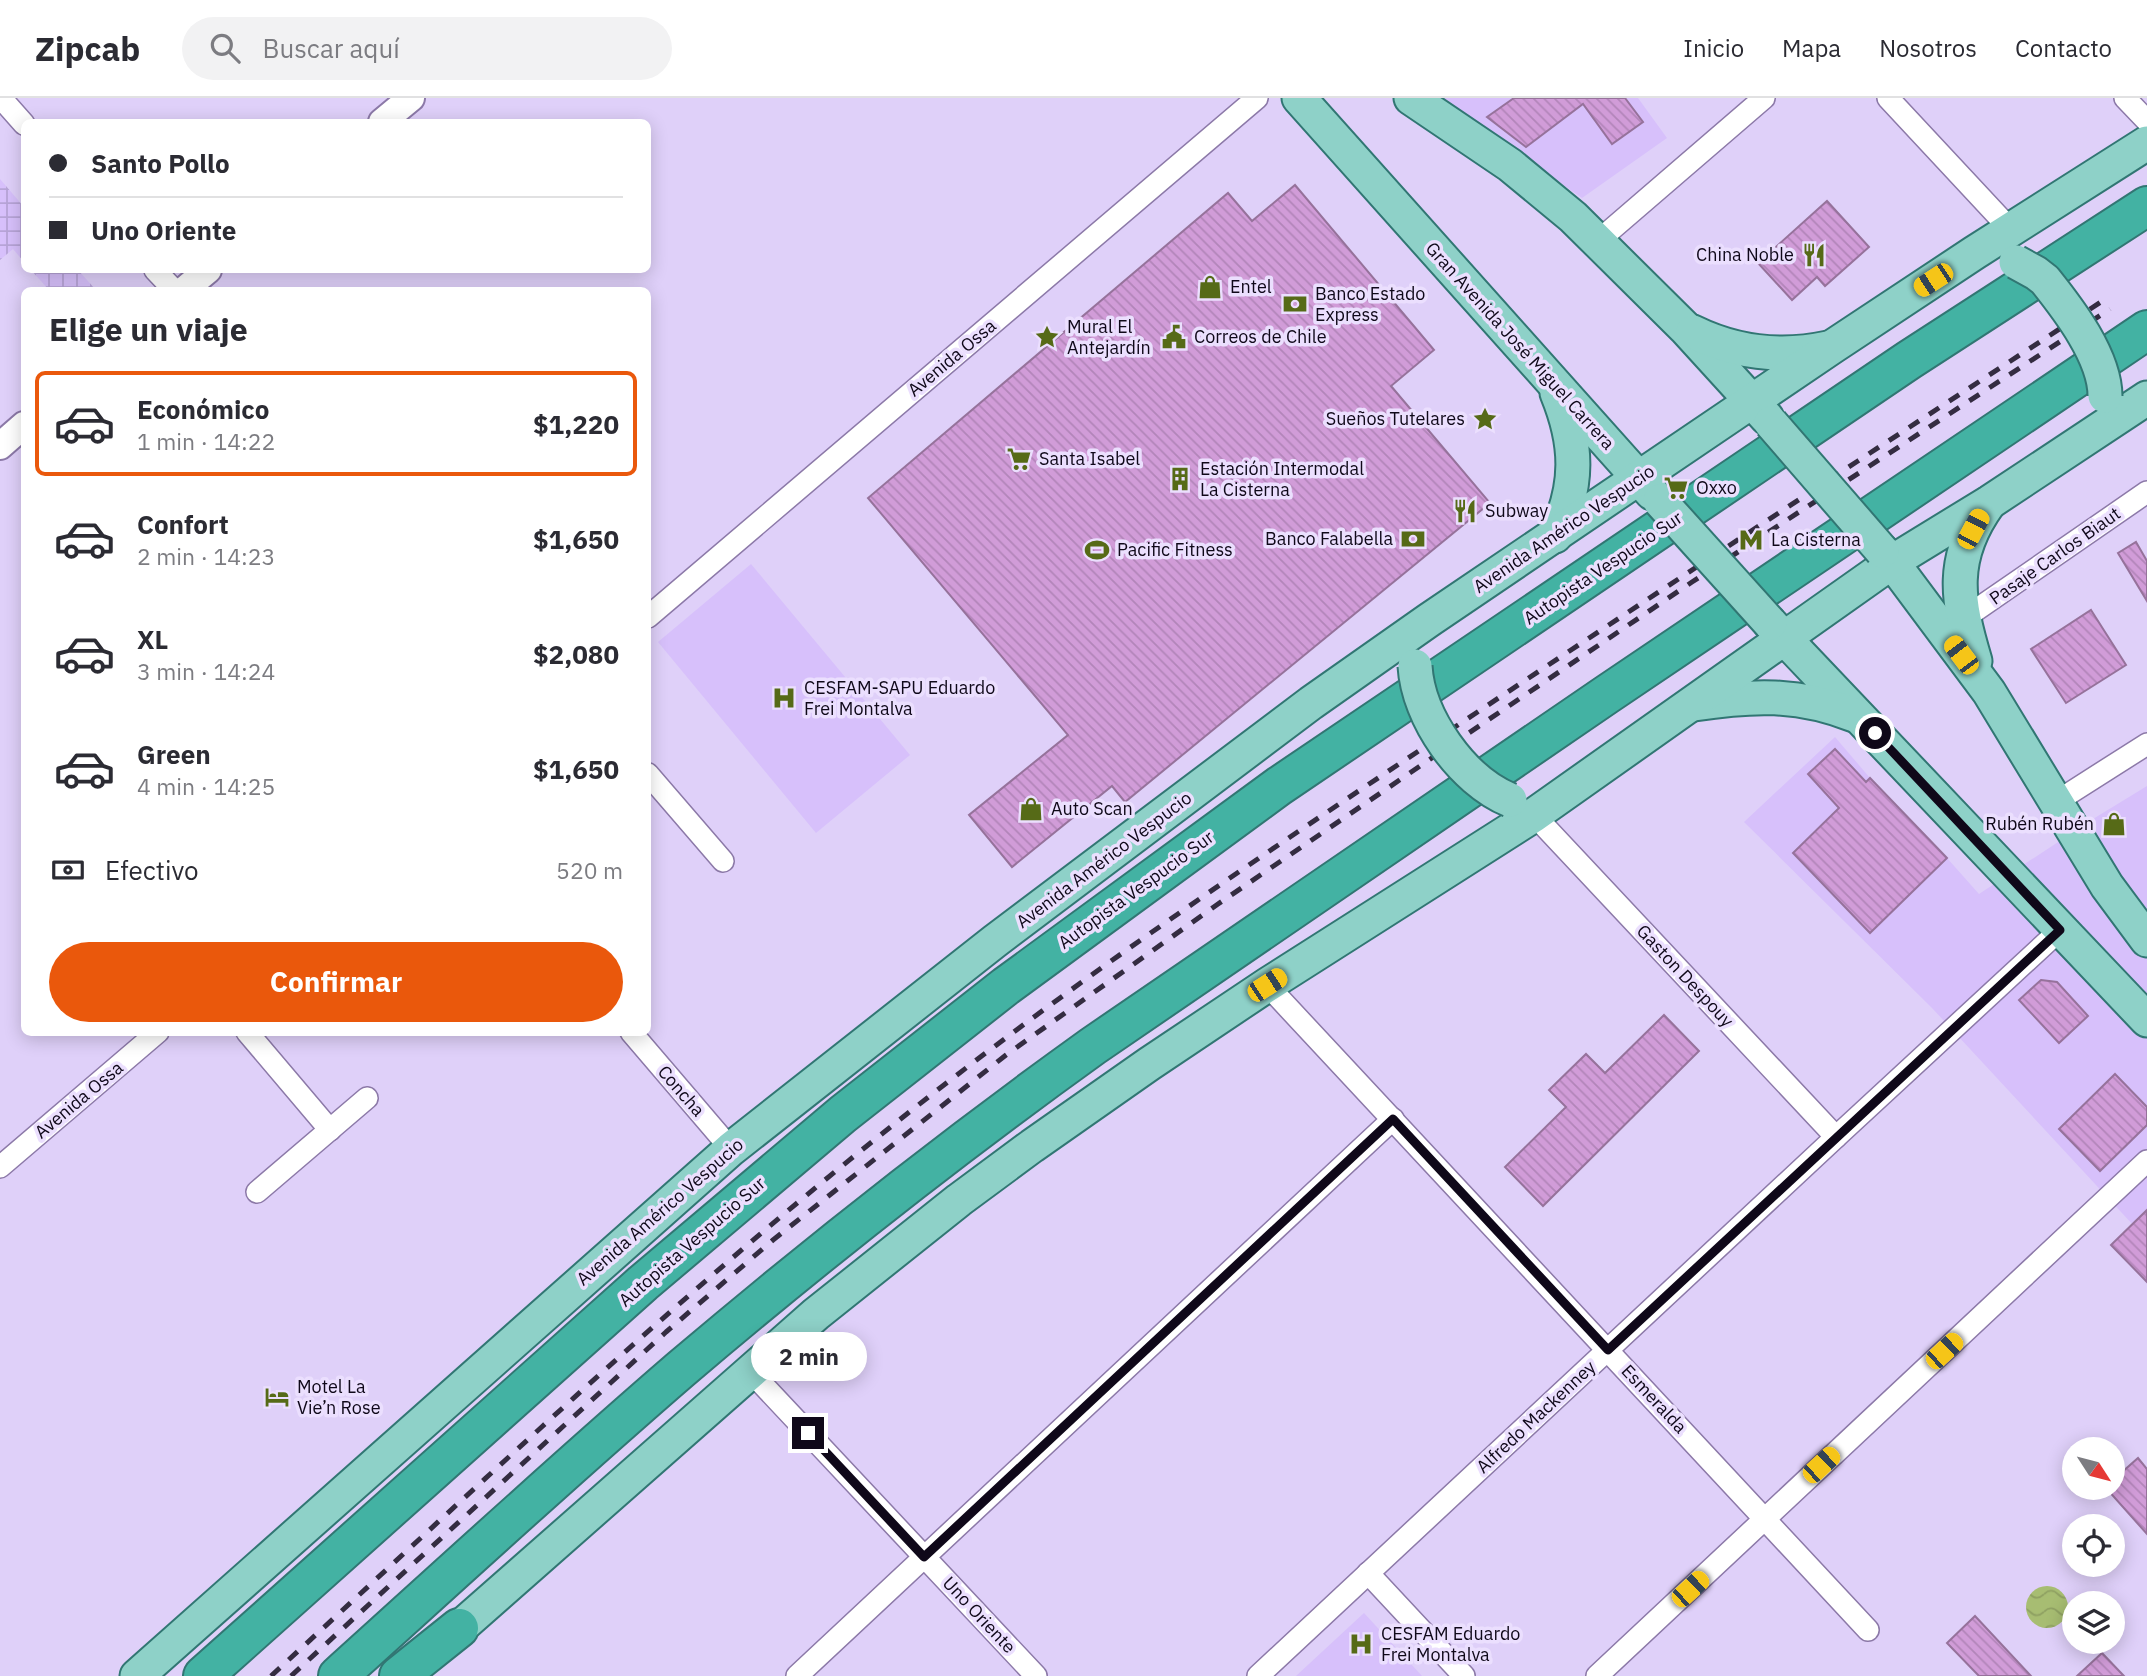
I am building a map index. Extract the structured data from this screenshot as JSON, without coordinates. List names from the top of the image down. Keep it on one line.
{"streets":{"highway":["Autopista Vespucio Sur"],"main road":["Gran Avenida José Miguel Carrera","Avenida Américo Vespucio"],"street":["Avenida Ossa","Pasaje Carlos Biaut","Gaston Despouy","Concha","Esmeralda","Alfredo Mackenney","Uno Oriente"]},"crossings":[["Gran Avenida José Miguel Carrera","Avenida Américo Vespucio"],["Gran Avenida José Miguel Carrera","Alfredo Mackenney"],["Avenida Américo Vespucio","Concha"],["Gaston Despouy","Alfredo Mackenney"],["Esmeralda","Alfredo Mackenney"]],"places":{"restaurant":["China Noble","Subway"],"shop":["Entel","Auto Scan","Rubén Rubén"],"bank":["Banco Estado Express","Banco Falabella"],"place":["Mural El Antejardín","Sueños Tutelares"],"public building":["Correos de Chile"],"supermarket":["Santa Isabel","Oxxo"],"building":["Estación Intermodal La Cisterna"],"metro station":["La Cisterna"],"sports":["Pacific Fitness"],"hospital":["CESFAM-SAPU Eduardo Frei Montalva","CESFAM Eduardo Frei Montalva"],"hotel":["Motel La Vie’n Rose"]},"north":"bottom right","page":{"header":"Zipcab","search":"Buscar aquí","nav":["Inicio","Mapa","Nosotros","Contacto"],"banner":["Santo Pollo","Uno Oriente"],"heading":"Elige un viaje","list":[{"name":"Económico","note":"1 min · 14:22","value":"$1,220"},{"name":"Confort","note":"2 min · 14:23","value":"$1,650"},{"name":"XL","note":"3 min · 14:24","value":"$2,080"},{"name":"Green","note":"4 min · 14:25","value":"$1,650"}],"pay":["Efectivo","520 m"],"buttons":"Confirmar","bubble":"2 min"}}
